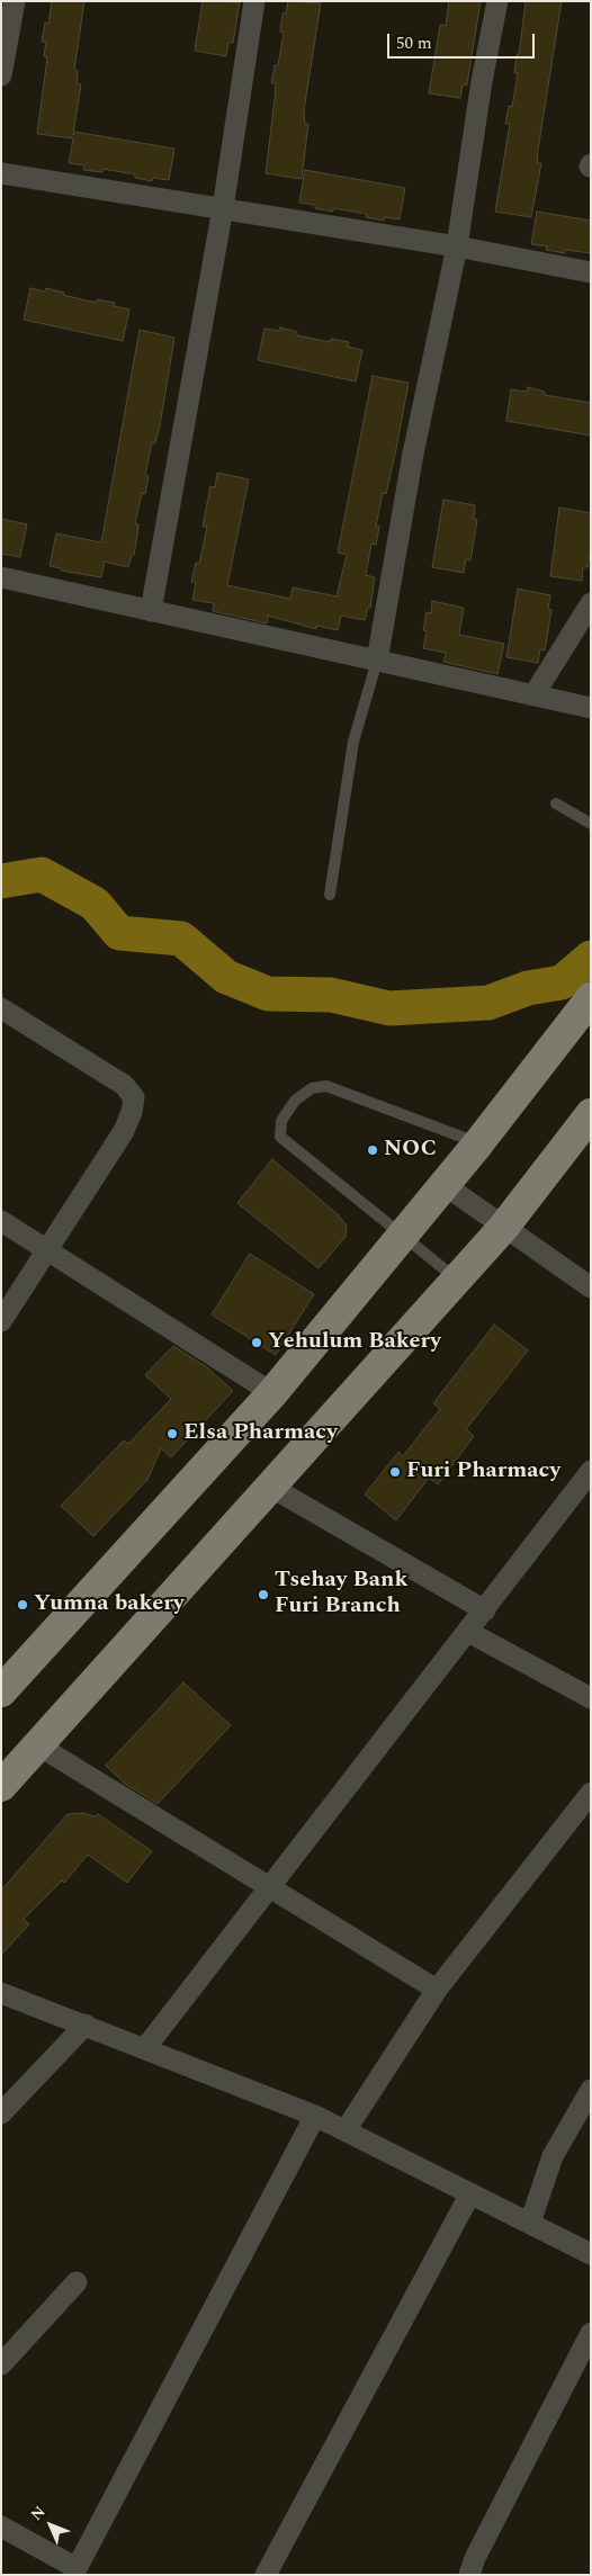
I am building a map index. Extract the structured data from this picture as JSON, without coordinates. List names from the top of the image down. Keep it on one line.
{"places":["NOC","Yehulum Bakery","Elsa Pharmacy","Furi Pharmacy","Tsehay Bank Furi Branch","Yumna bakery"],"scale_bar":"50 m","north":"top left"}
